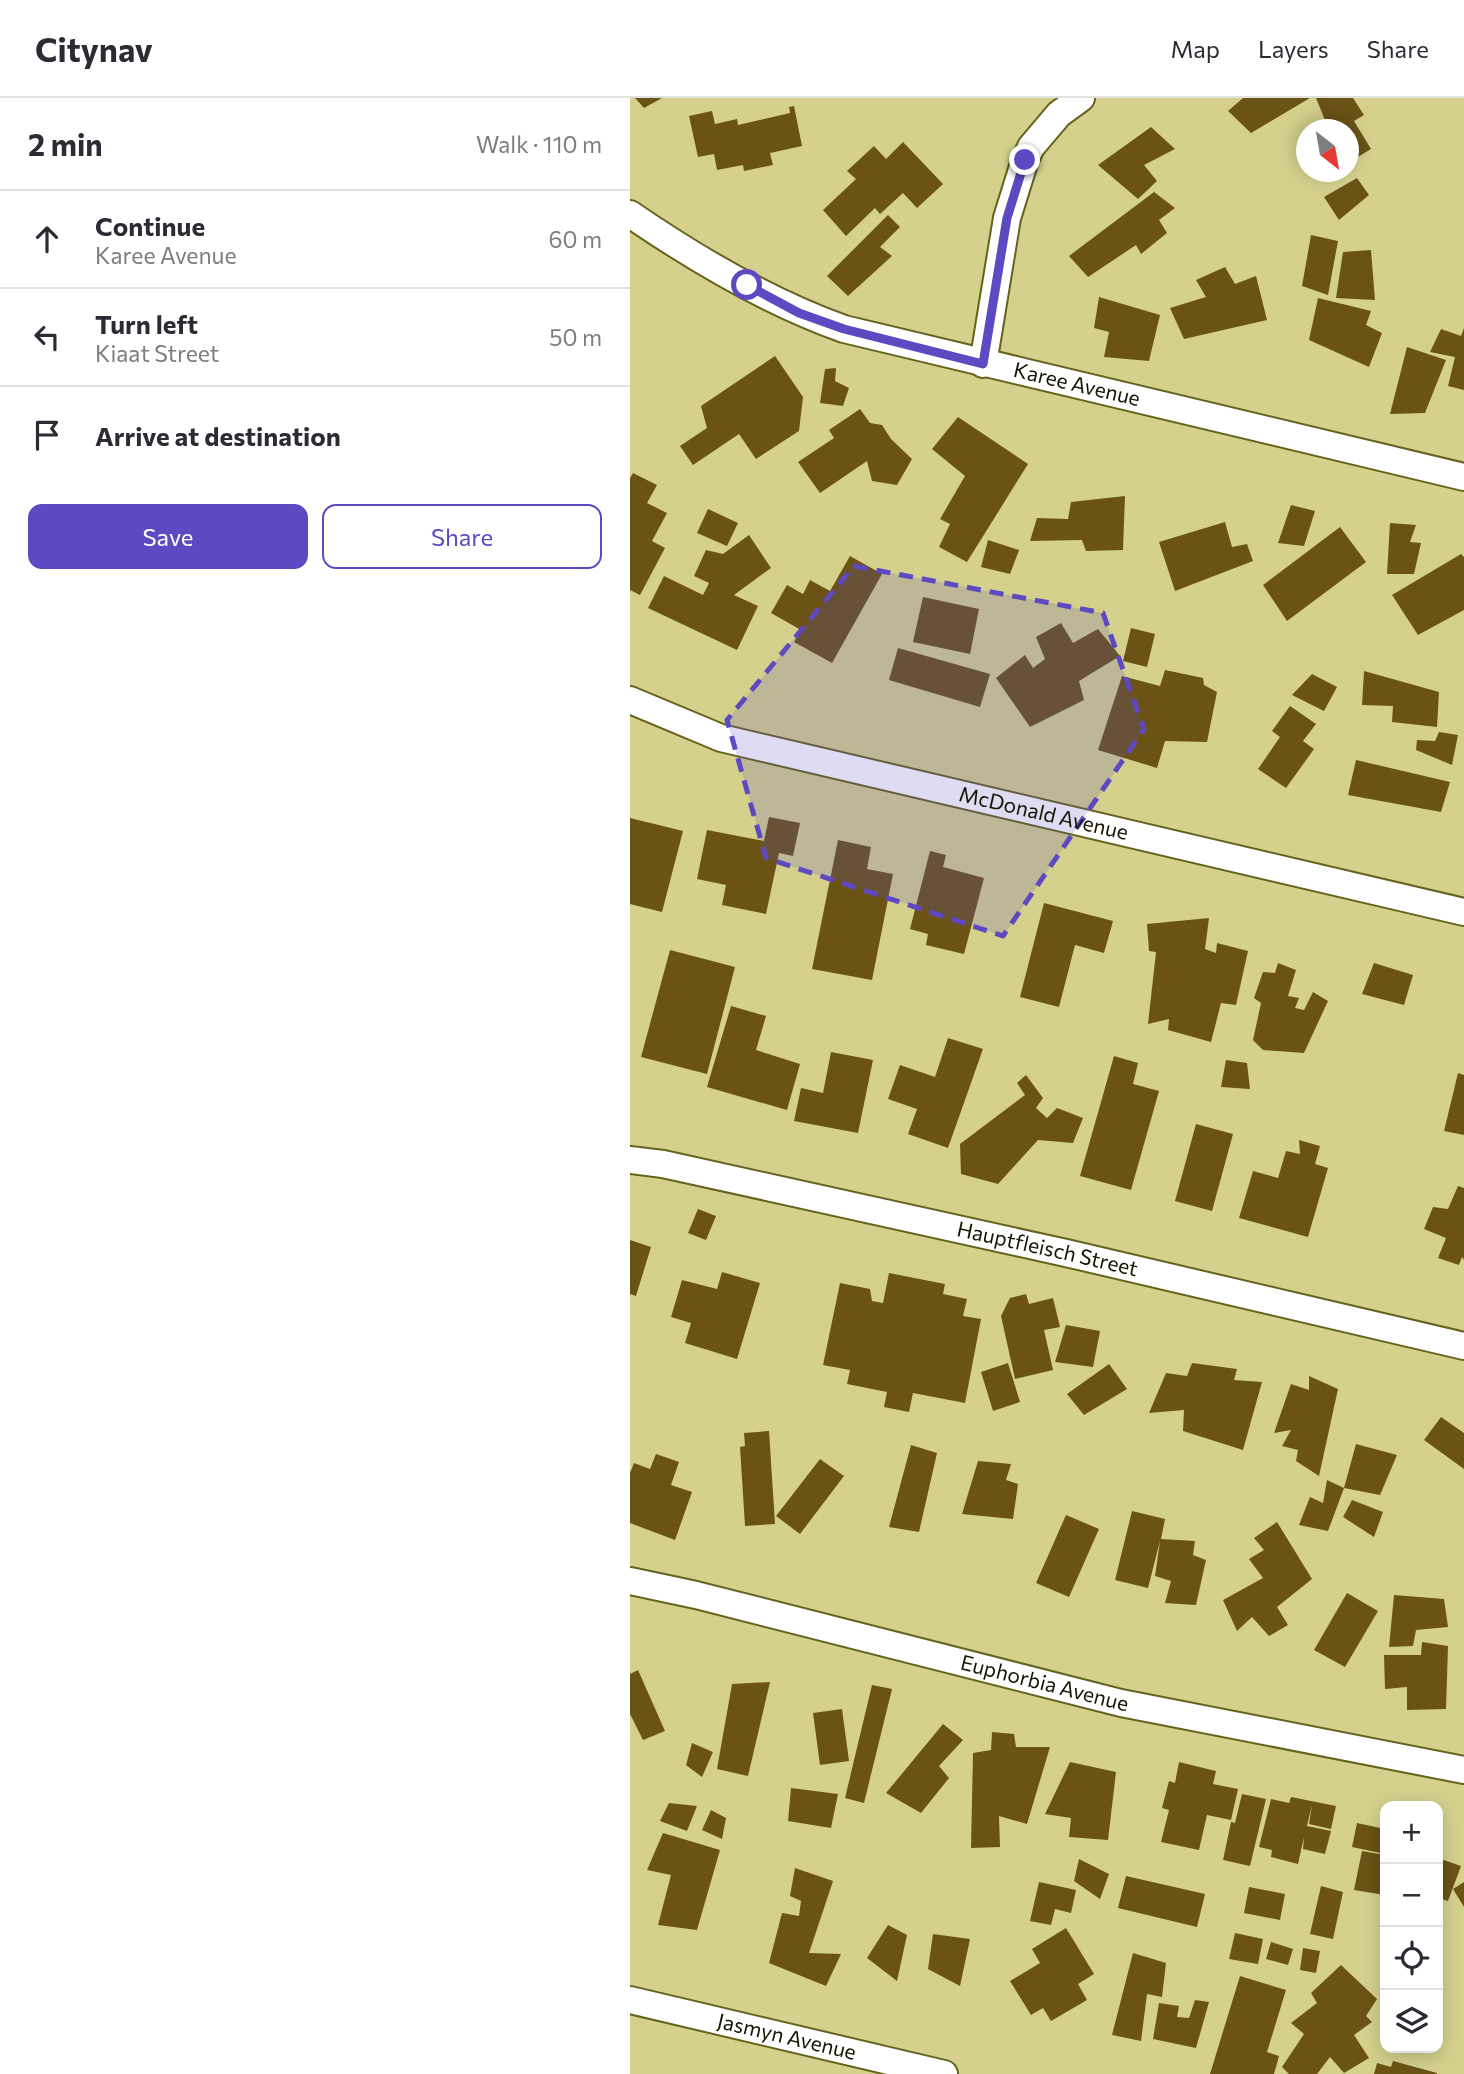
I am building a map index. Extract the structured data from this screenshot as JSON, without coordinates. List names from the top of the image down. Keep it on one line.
{"streets":{"street":["Karee Avenue","McDonald Avenue","Hauptfleisch Street","Euphorbia Avenue","Jasmyn Avenue"]},"north":"bottom right","page":{"header":"Citynav","nav":["Map","Layers","Share"],"heading":["2 min","Walk · 110 m"],"list":[["Continue","Karee Avenue","60 m"],["Turn left","Kiaat Street","50 m"],"Arrive at destination"],"buttons":["Save","Share"],"map_buttons":["+","−"]}}
